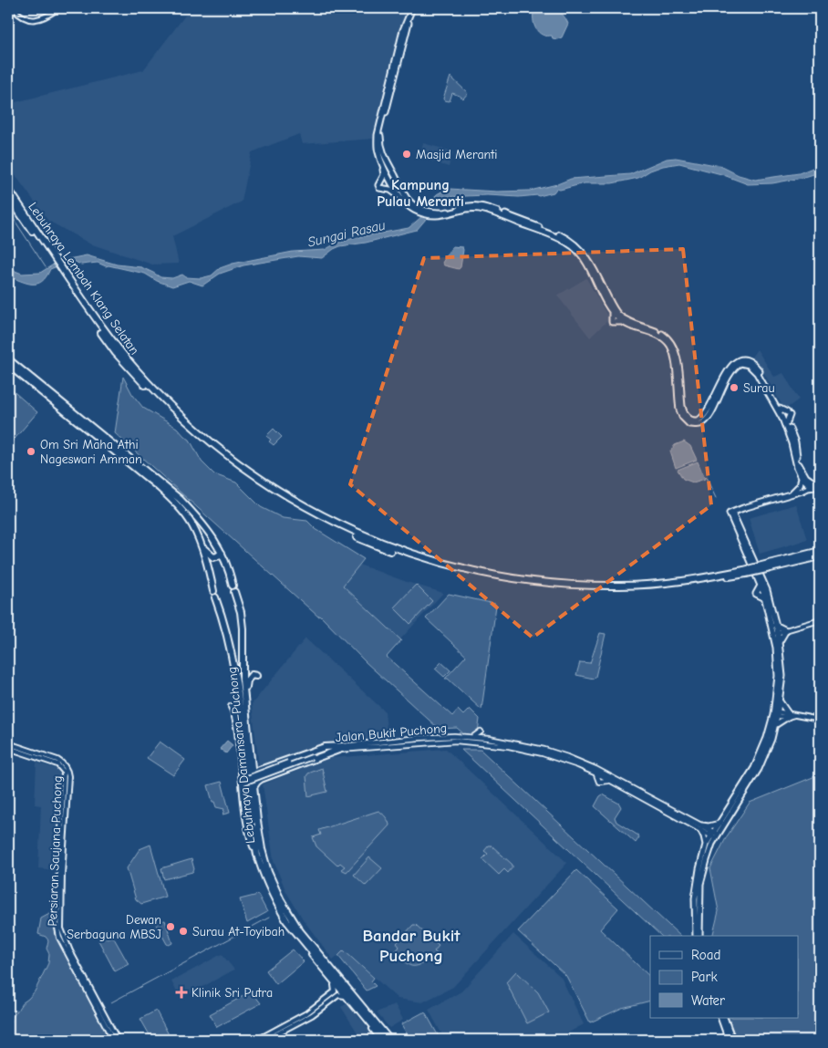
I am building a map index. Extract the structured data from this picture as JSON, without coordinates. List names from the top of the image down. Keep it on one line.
{"streets":{"highway":["Lebuhraya Lembah Klang Selatan","Lebuhraya Damansara–Puchong"],"main road":["Jalan Bukit Puchong"],"street":["Persiaran Saujana Puchong"]},"districts":["Kampung Pulau Meranti","Bandar Bukit Puchong"],"water":["Sungai Rasau"],"places":{"other":["Masjid Meranti","Surau","Om Sri Maha Athi Nageswari Amman","Dewan Serbaguna MBSJ","Surau At-Toyibah"],"health":["Klinik Sri Putra"]},"legend":["Road","Park","Water"]}
